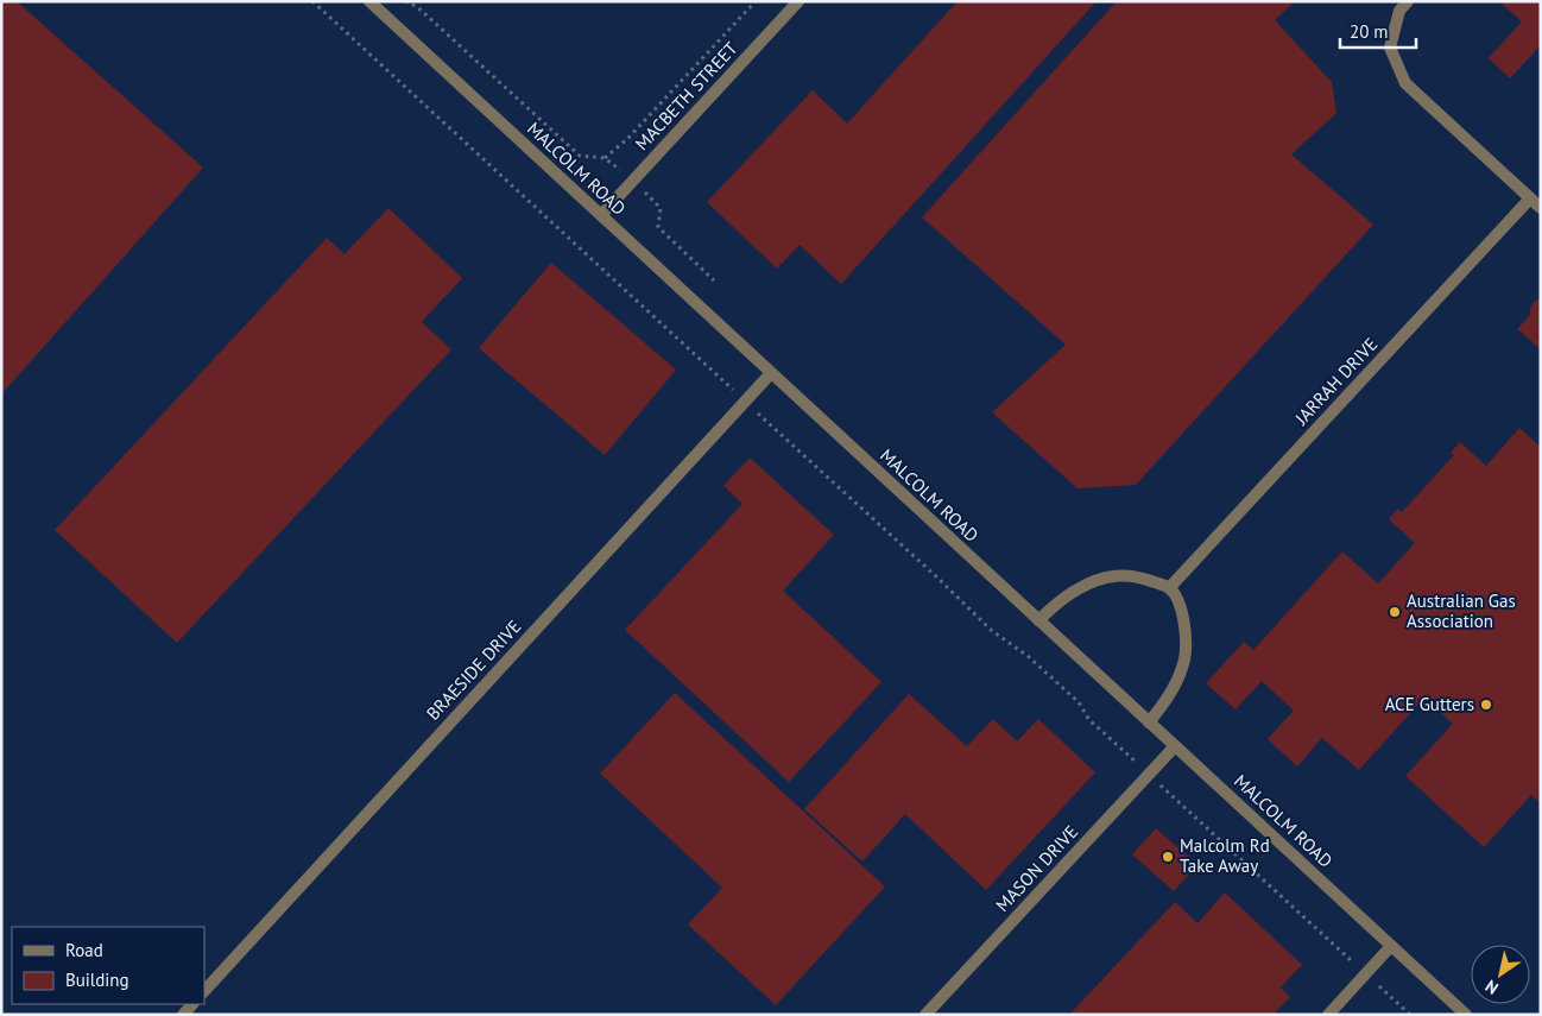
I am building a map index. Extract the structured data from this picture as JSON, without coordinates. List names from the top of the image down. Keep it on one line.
{"streets":{"street":["MACBETH STREET","MALCOLM ROAD","JARRAH DRIVE","BRAESIDE DRIVE","MASON DRIVE"]},"crossings":[["MACBETH STREET","MALCOLM ROAD"],["MALCOLM ROAD","BRAESIDE DRIVE"],["MALCOLM ROAD","MASON DRIVE"]],"places":["Australian Gas Association","ACE Gutters","Malcolm Rd Take Away"],"legend":["Road","Building"],"scale_bar":"20 m","north":"bottom left"}
